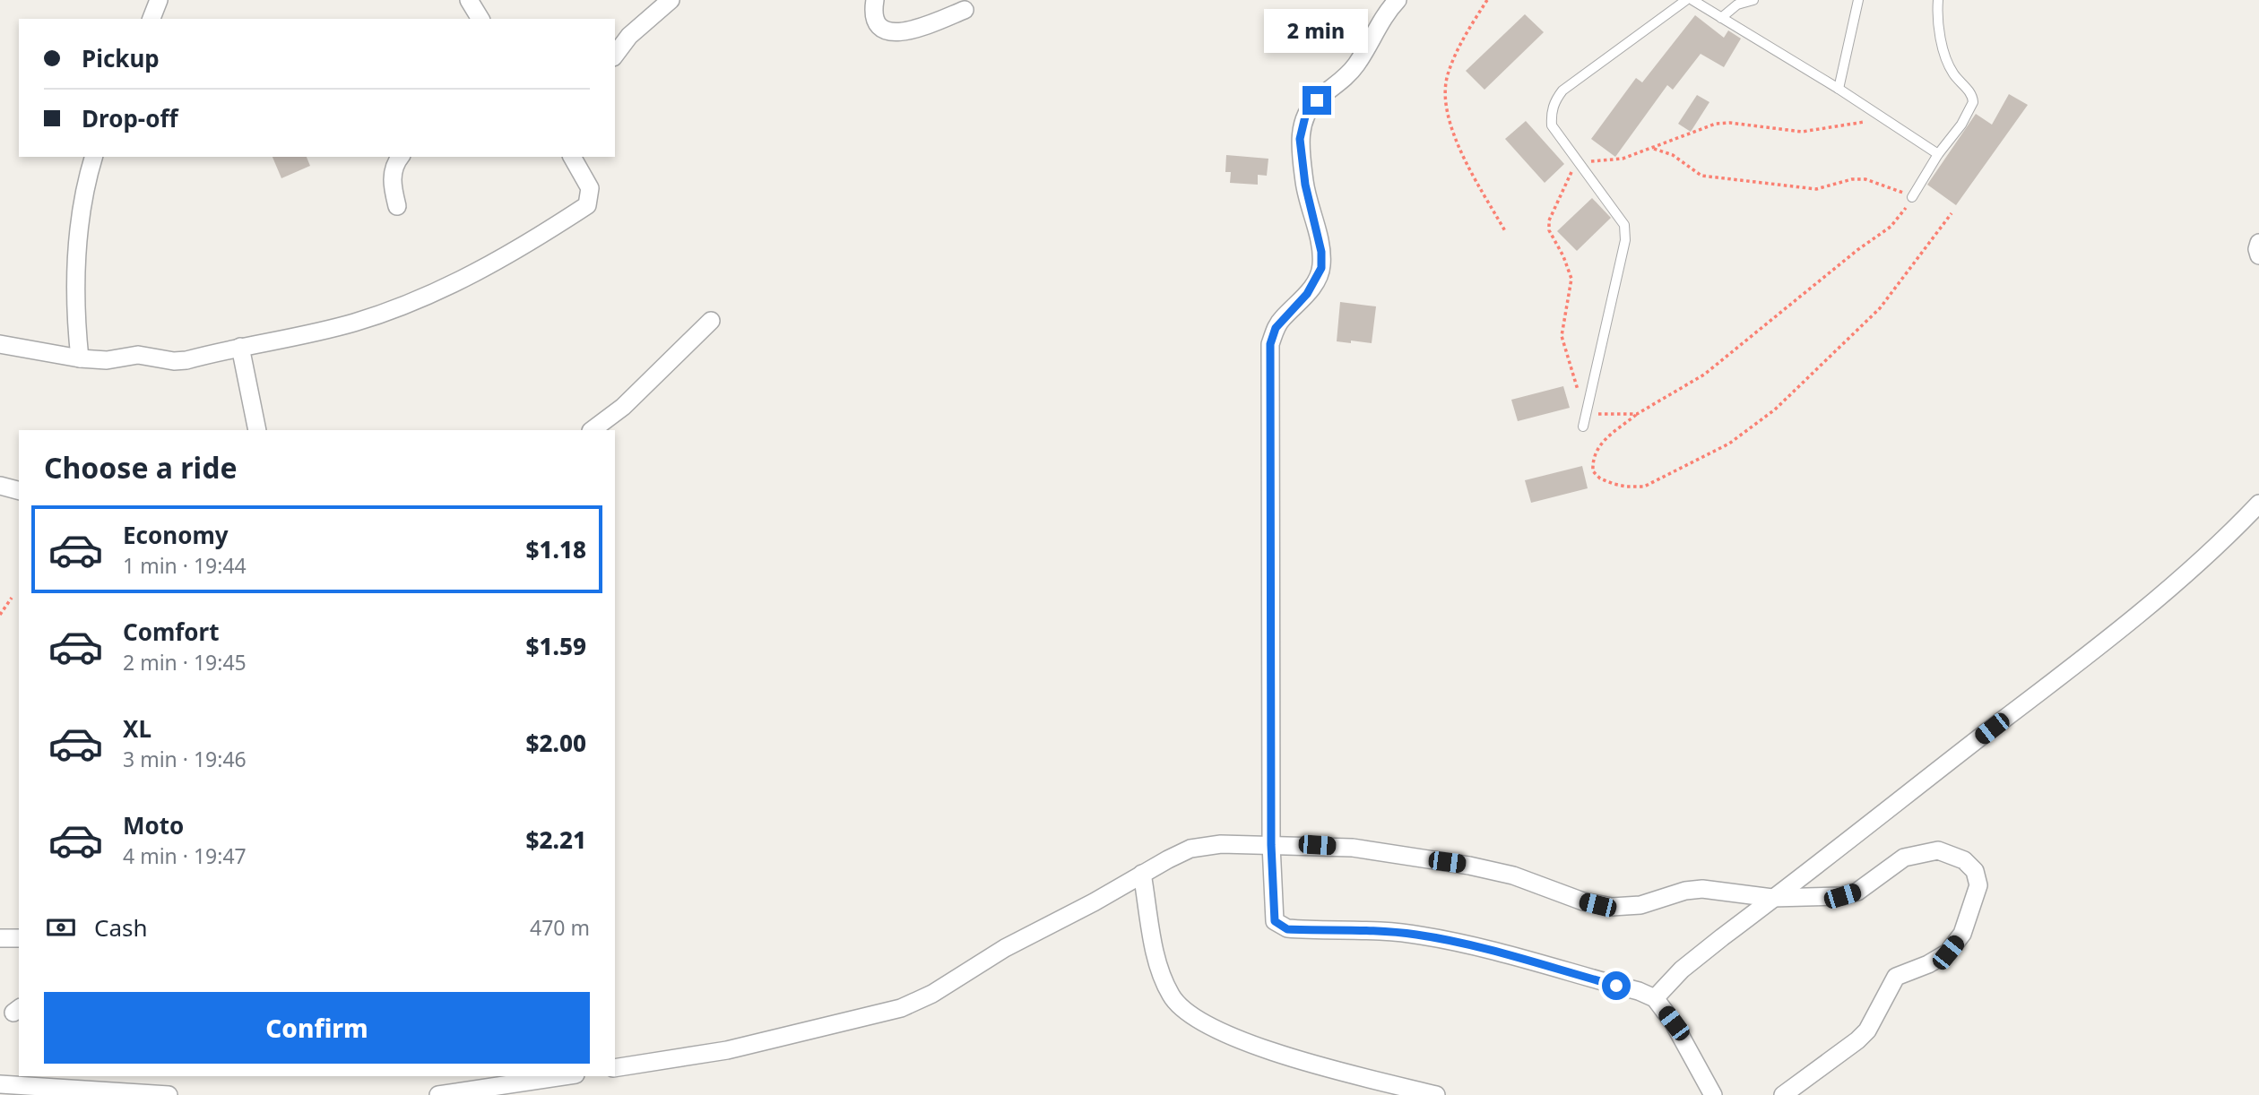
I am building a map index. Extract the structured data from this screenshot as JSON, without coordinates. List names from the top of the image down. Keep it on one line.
{"page":{"bubble":"2 min","banner":["Pickup","Drop-off"],"heading":"Choose a ride","list":[{"name":"Economy","note":"1 min · 19:44","value":"$1.18"},{"name":"Comfort","note":"2 min · 19:45","value":"$1.59"},{"name":"XL","note":"3 min · 19:46","value":"$2.00"},{"name":"Moto","note":"4 min · 19:47","value":"$2.21"}],"pay":["Cash","470 m"],"buttons":"Confirm"}}
